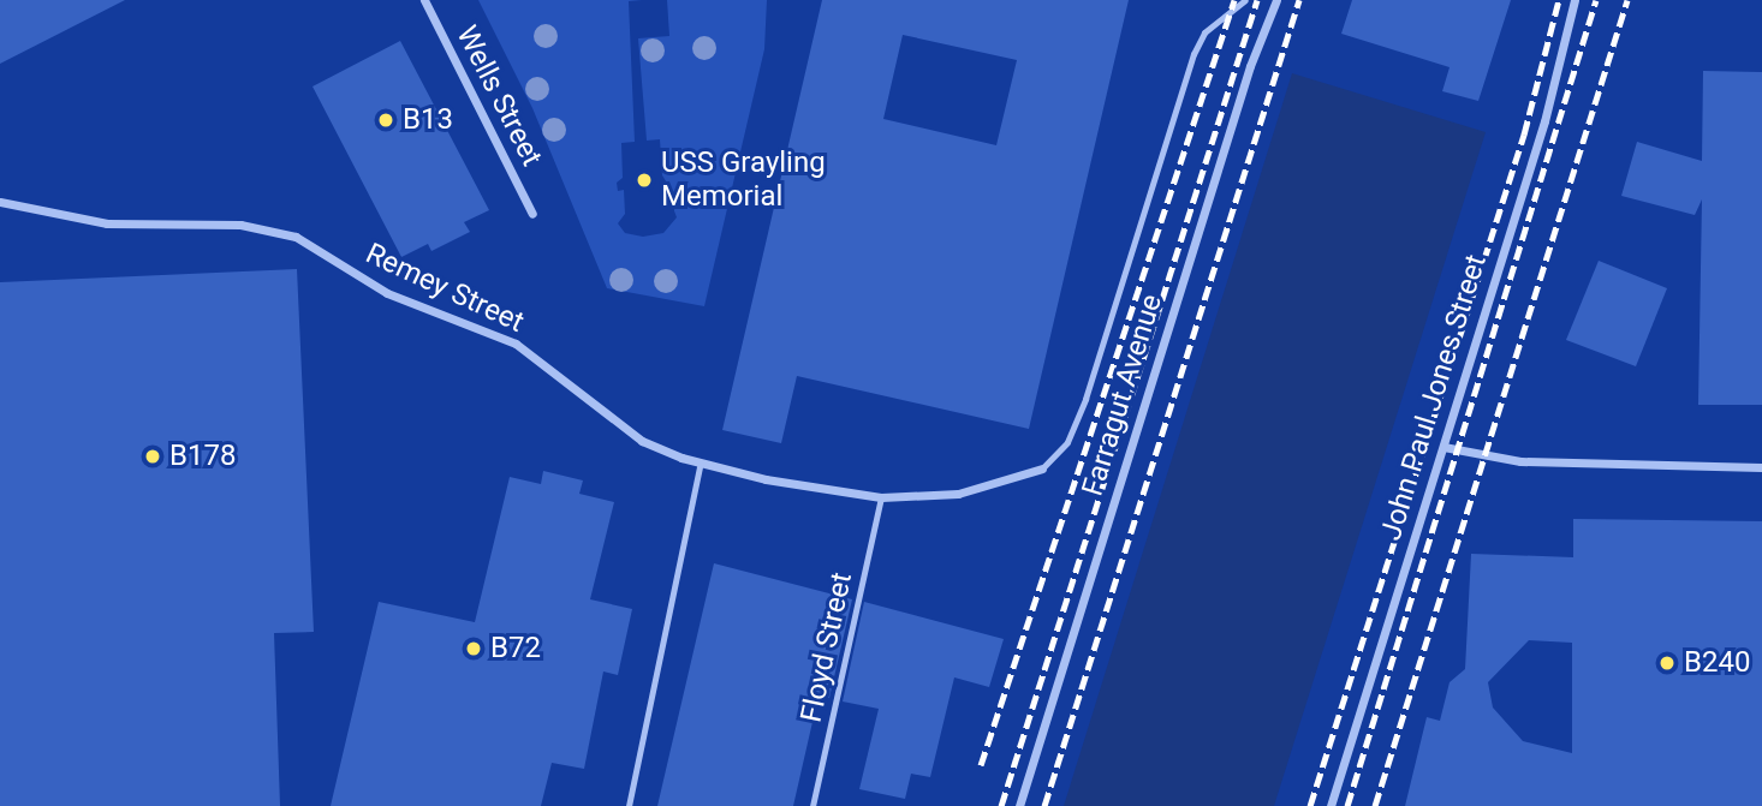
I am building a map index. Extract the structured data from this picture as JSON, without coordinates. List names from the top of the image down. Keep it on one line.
{"streets":{"street":["Wells Street","Remey Street","Farragut Avenue","John Paul Jones Street"],"lane":["Floyd Street"]},"crossings":[["Remey Street","Floyd Street"]],"places":["B13","USS Grayling Memorial","B178","B72","B240"]}
